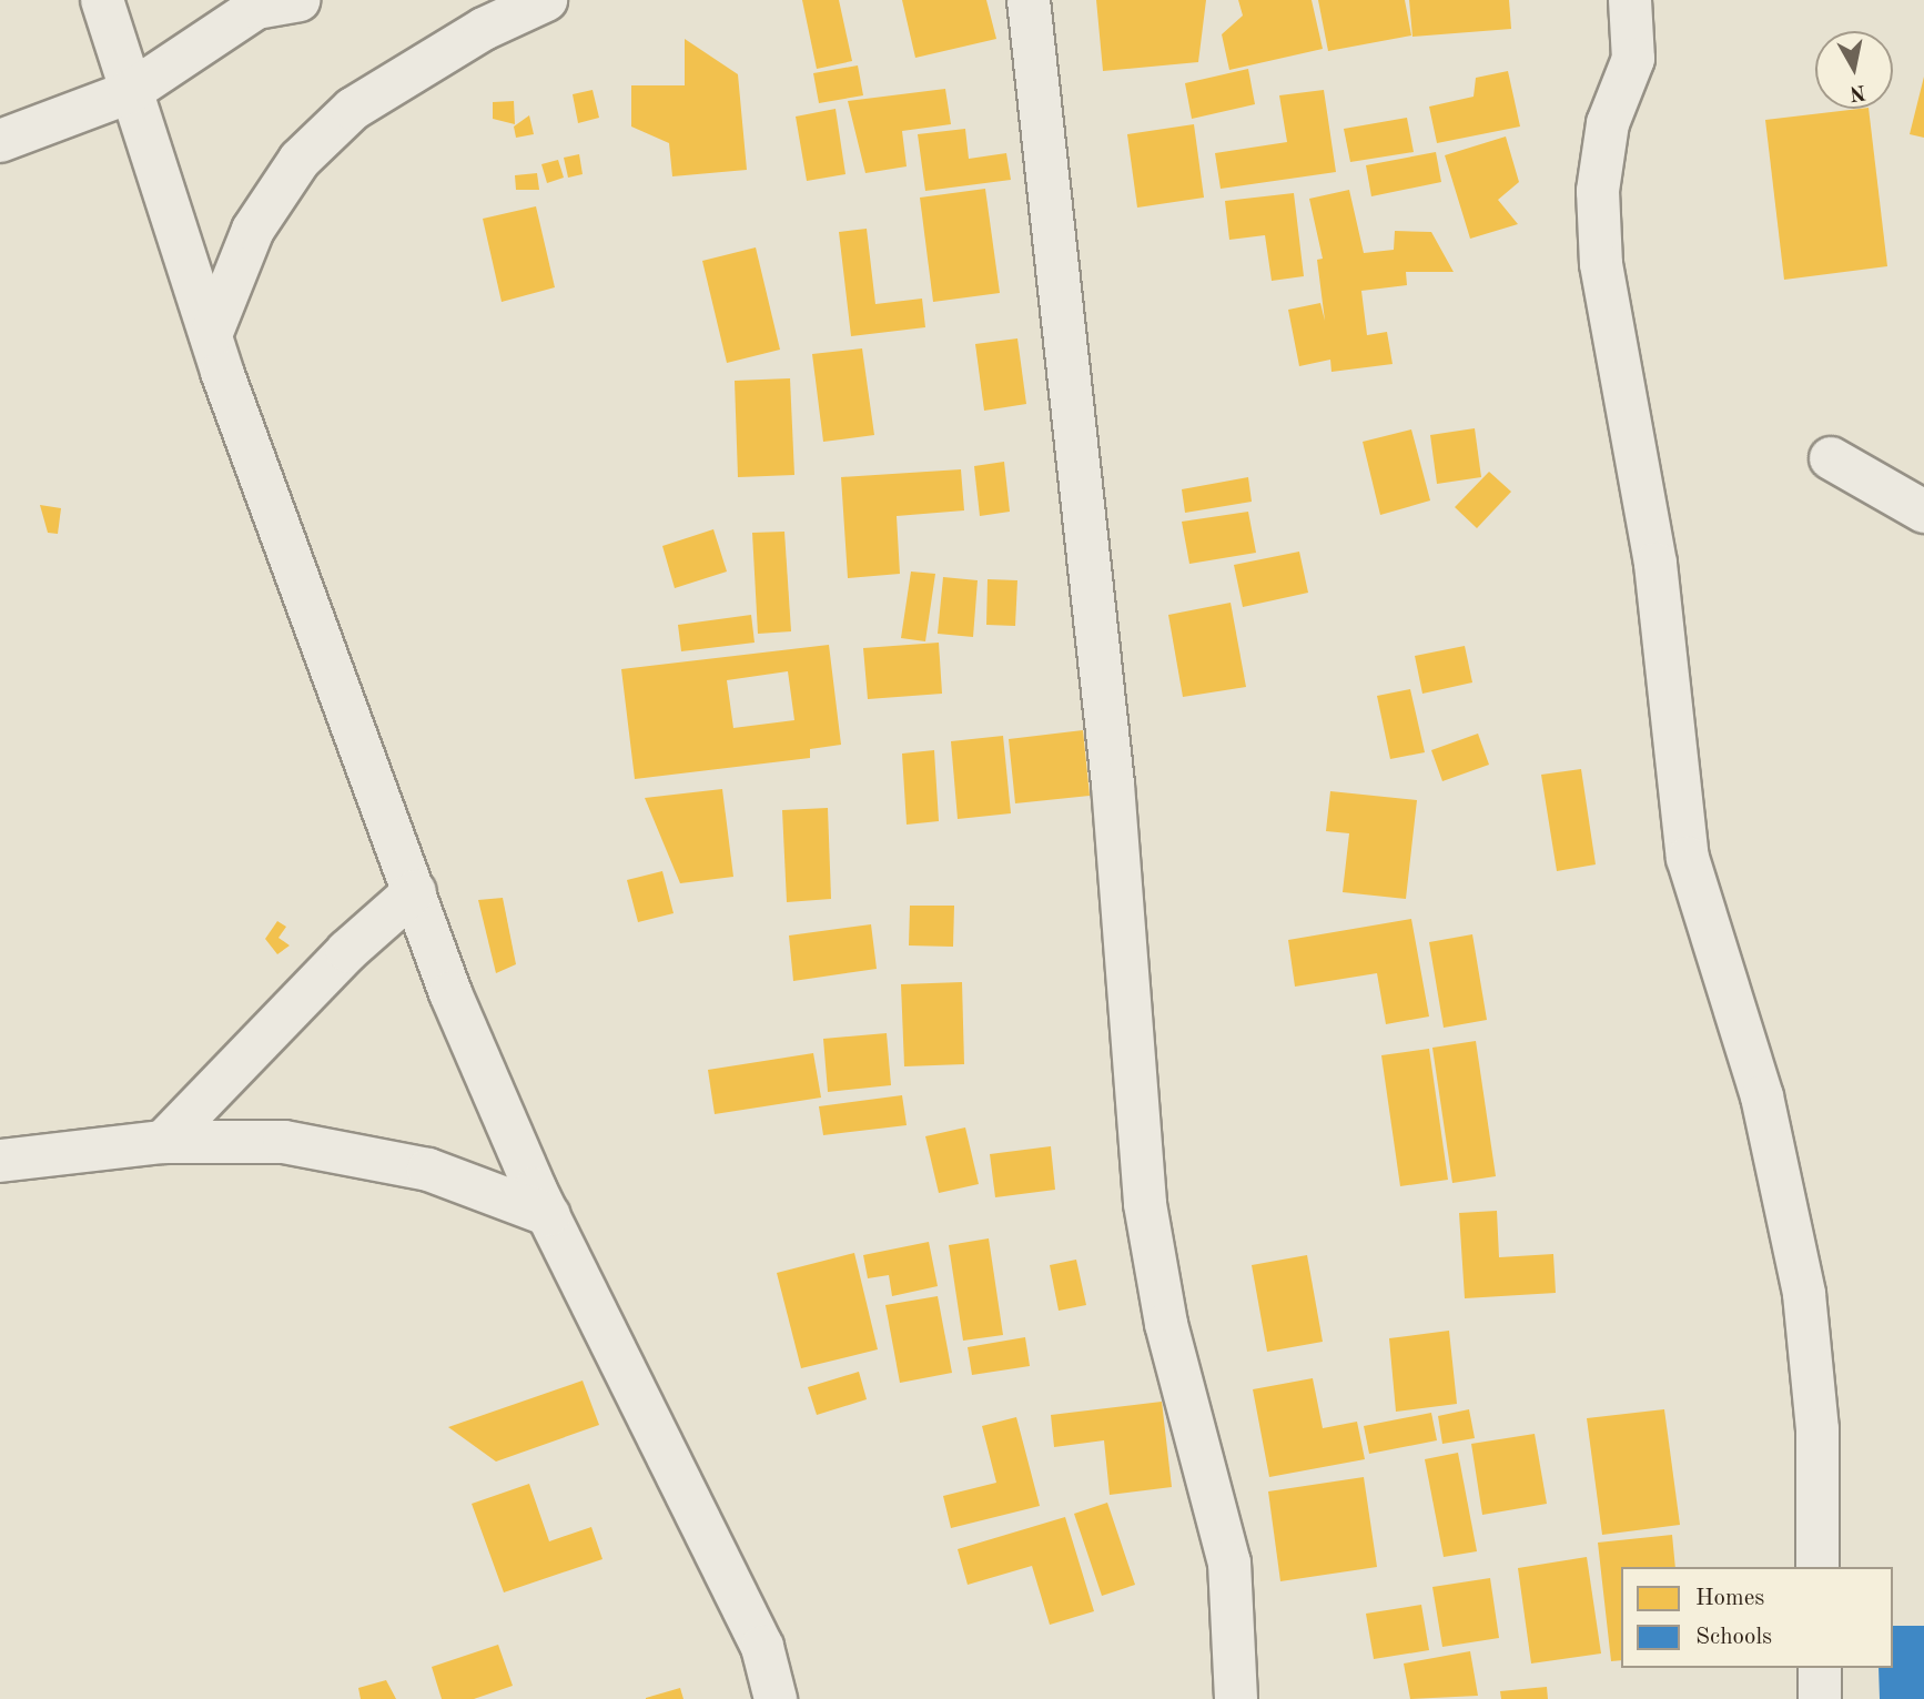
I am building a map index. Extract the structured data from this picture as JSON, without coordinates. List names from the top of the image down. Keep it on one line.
{"legend":["Homes","Schools"],"north":"bottom"}
